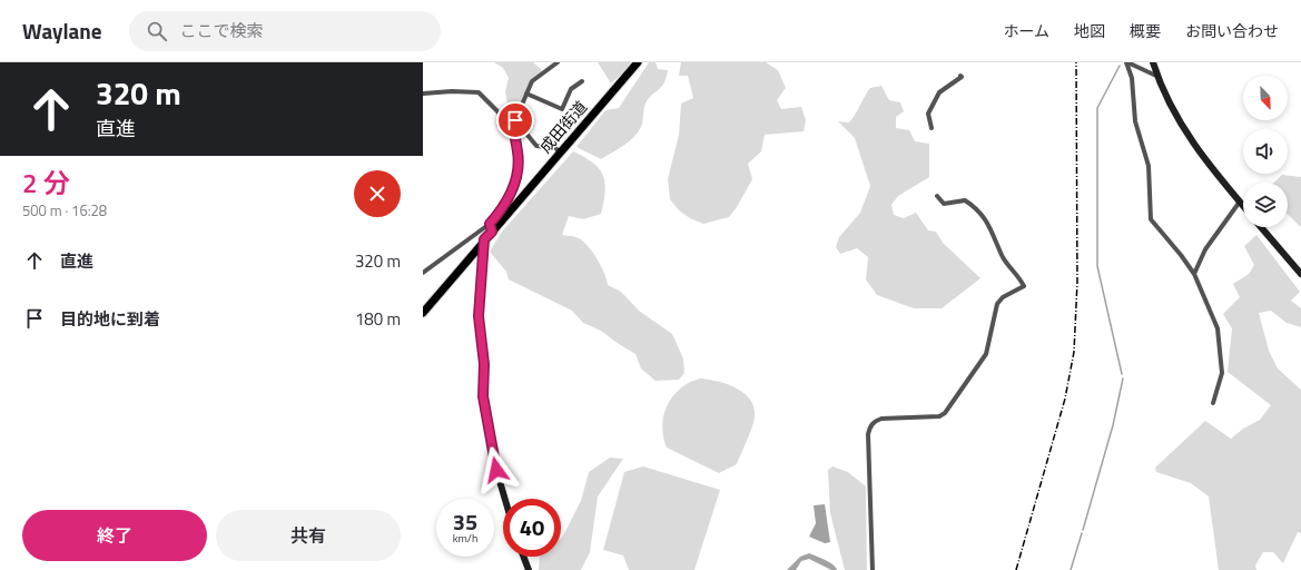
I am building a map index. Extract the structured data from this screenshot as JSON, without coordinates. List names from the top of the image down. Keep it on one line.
{"streets":{"highway":["成田街道"]},"north":"bottom right","page":{"header":"Waylane","search":"ここで検索","nav":["ホーム","地図","概要","お問い合わせ"],"turn":["320 m","直進"],"heading":["2 分","500 m · 16:28"],"list":[{"name":"直進","value":"320 m"},{"name":"目的地に到着","value":"180 m"}],"speed":"35 km/h","limit":"40","buttons":["終了","共有"]}}
